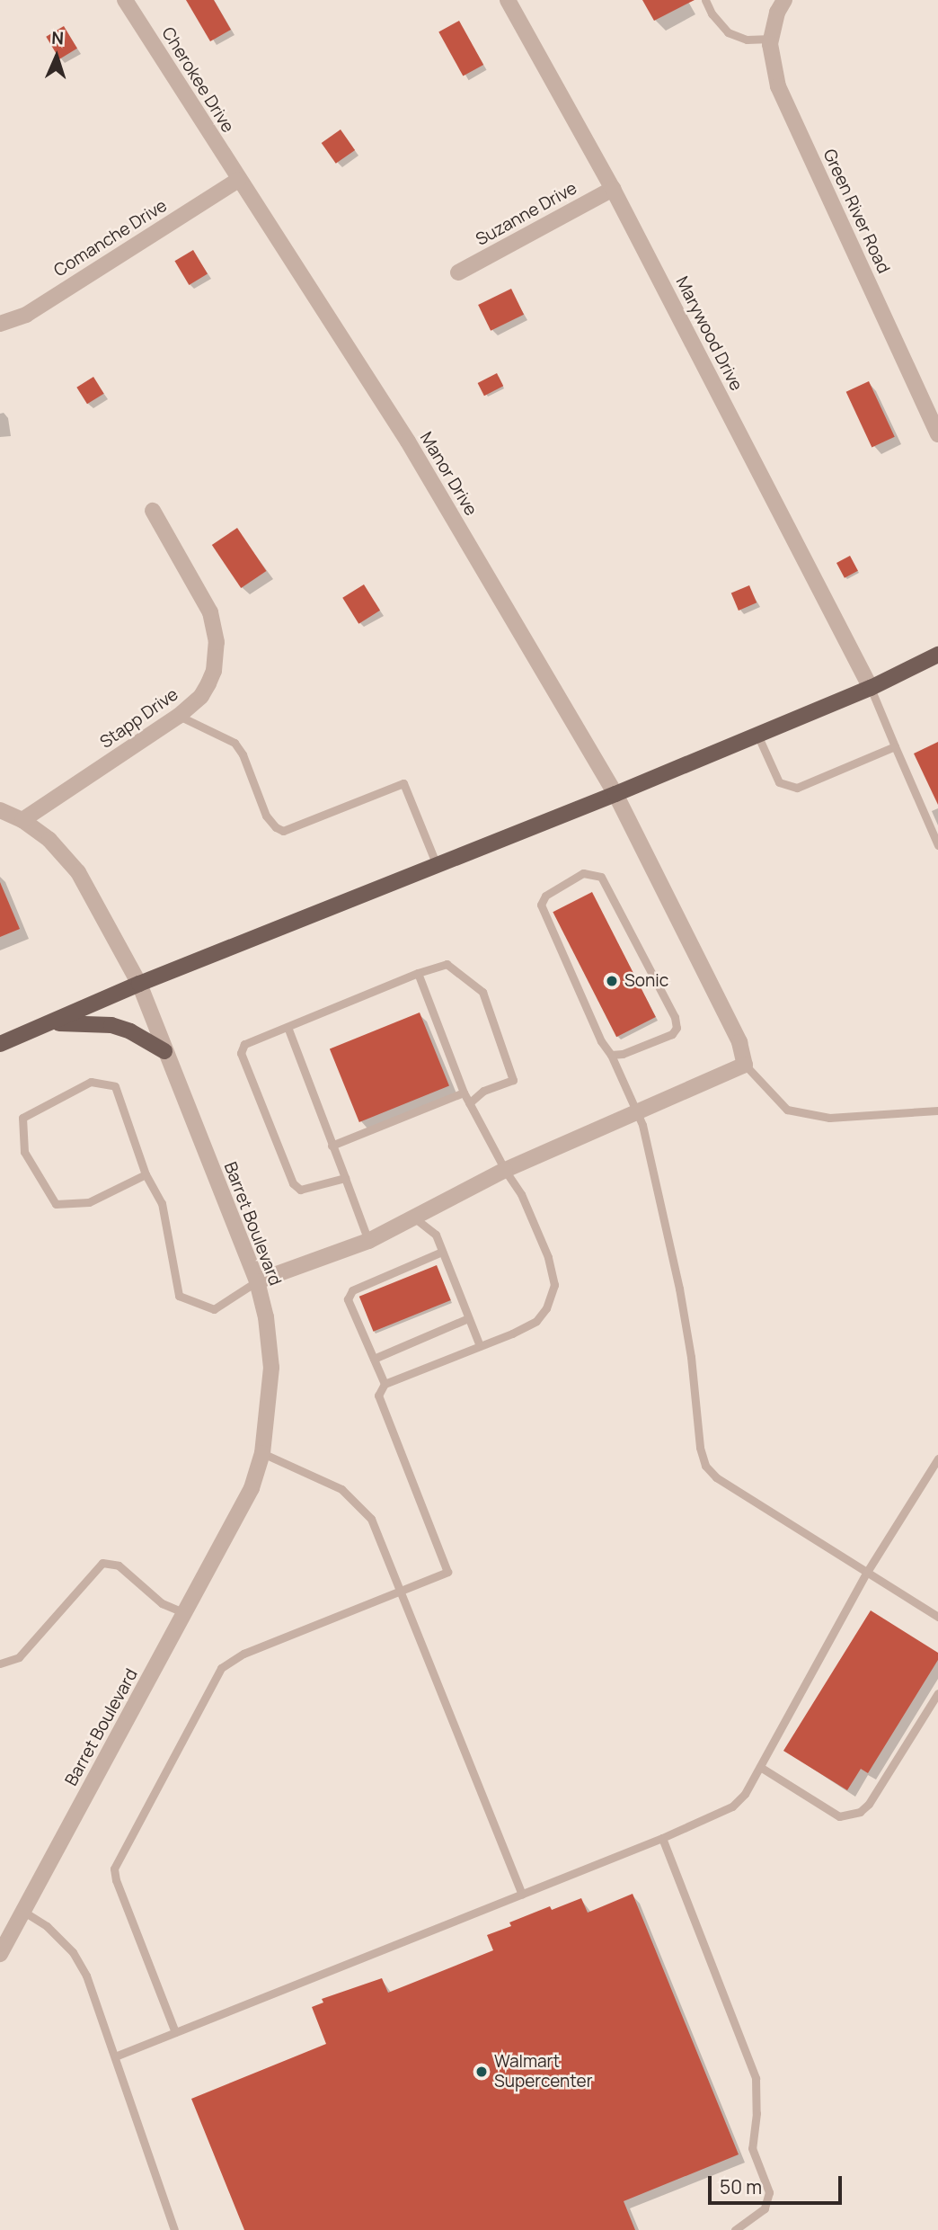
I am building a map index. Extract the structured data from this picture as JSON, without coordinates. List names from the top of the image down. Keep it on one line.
{"streets":{"street":["Cherokee Drive","Green River Road","Suzanne Drive","Comanche Drive","Marywood Drive","Manor Drive","Stapp Drive","Barret Boulevard"]},"crossings":[["Cherokee Drive","Comanche Drive"],["Cherokee Drive","Manor Drive"],["Suzanne Drive","Marywood Drive"],["Comanche Drive","Manor Drive"],["Stapp Drive","Barret Boulevard"]],"places":["Sonic","Walmart Supercenter"],"scale_bar":"50 m","north":"top"}
